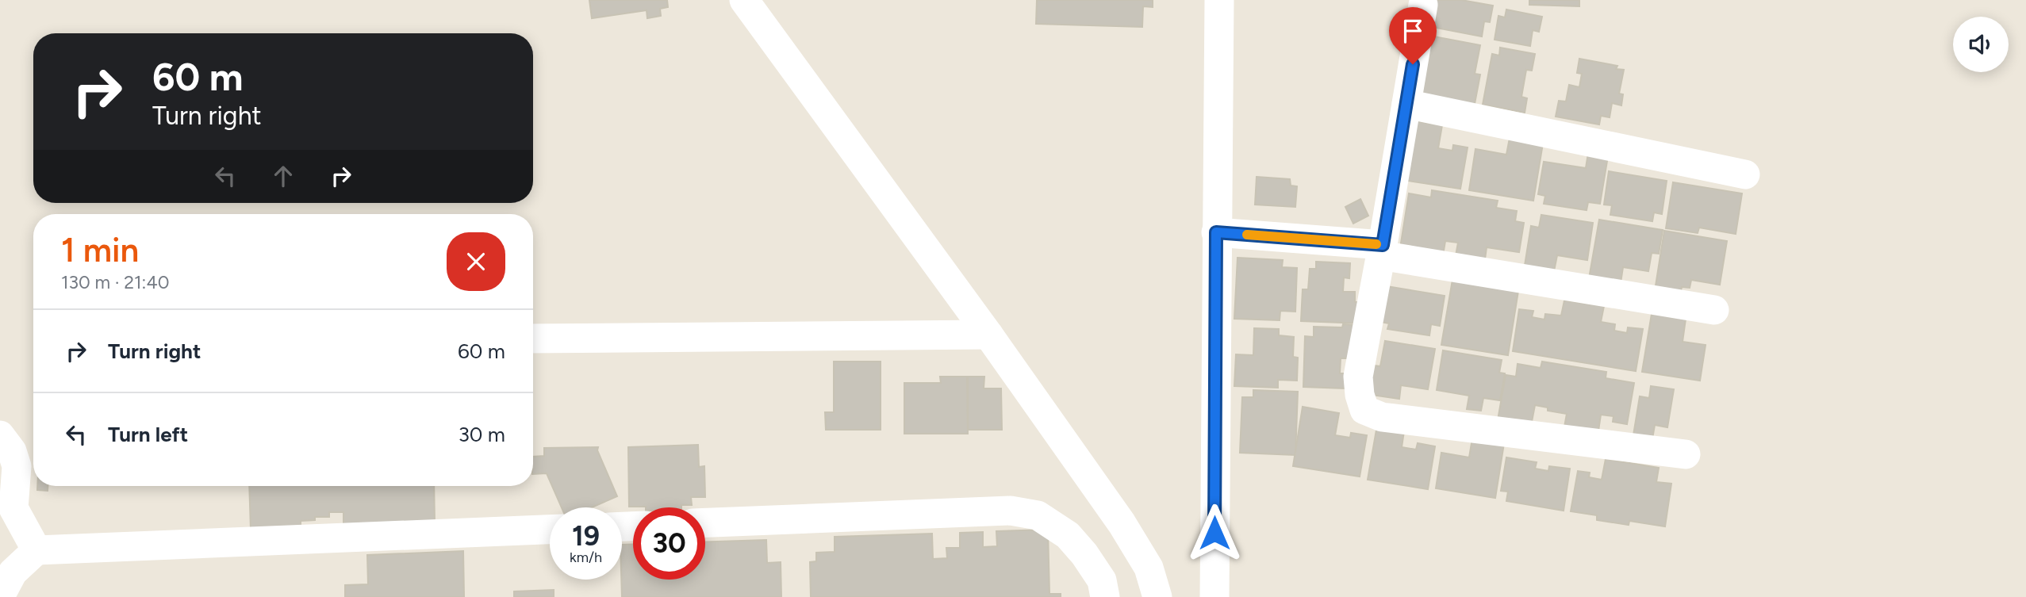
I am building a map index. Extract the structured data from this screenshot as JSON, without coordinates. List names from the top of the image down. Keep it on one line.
{"page":{"turn":["60 m","Turn right"],"heading":["1 min","130 m · 21:40"],"list":[{"name":"Turn right","value":"60 m"},{"name":"Turn left","value":"30 m"}],"speed":"19 km/h","limit":"30"}}
